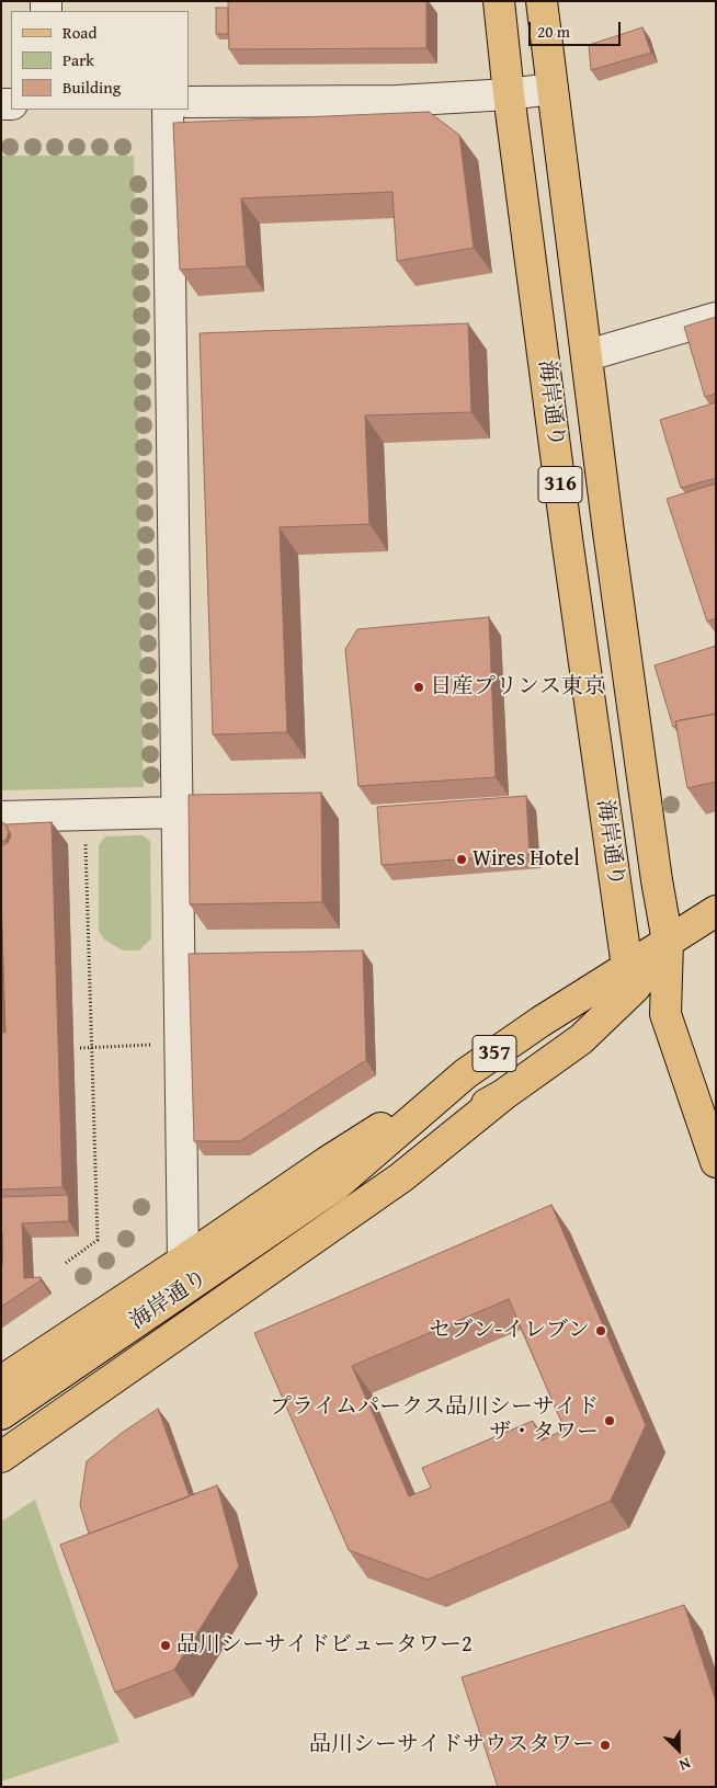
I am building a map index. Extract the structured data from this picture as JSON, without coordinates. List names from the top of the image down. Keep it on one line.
{"streets":{"main road":["海岸通り","316","357"]},"places":["日産プリンス東京","Wires Hotel","セブン-イレブン","プライムパークス品川シーサイド ザ・タワー","品川シーサイドビュータワー2","品川シーサイドサウスタワー"],"legend":["Road","Park","Building"],"scale_bar":"20 m","north":"bottom right"}
